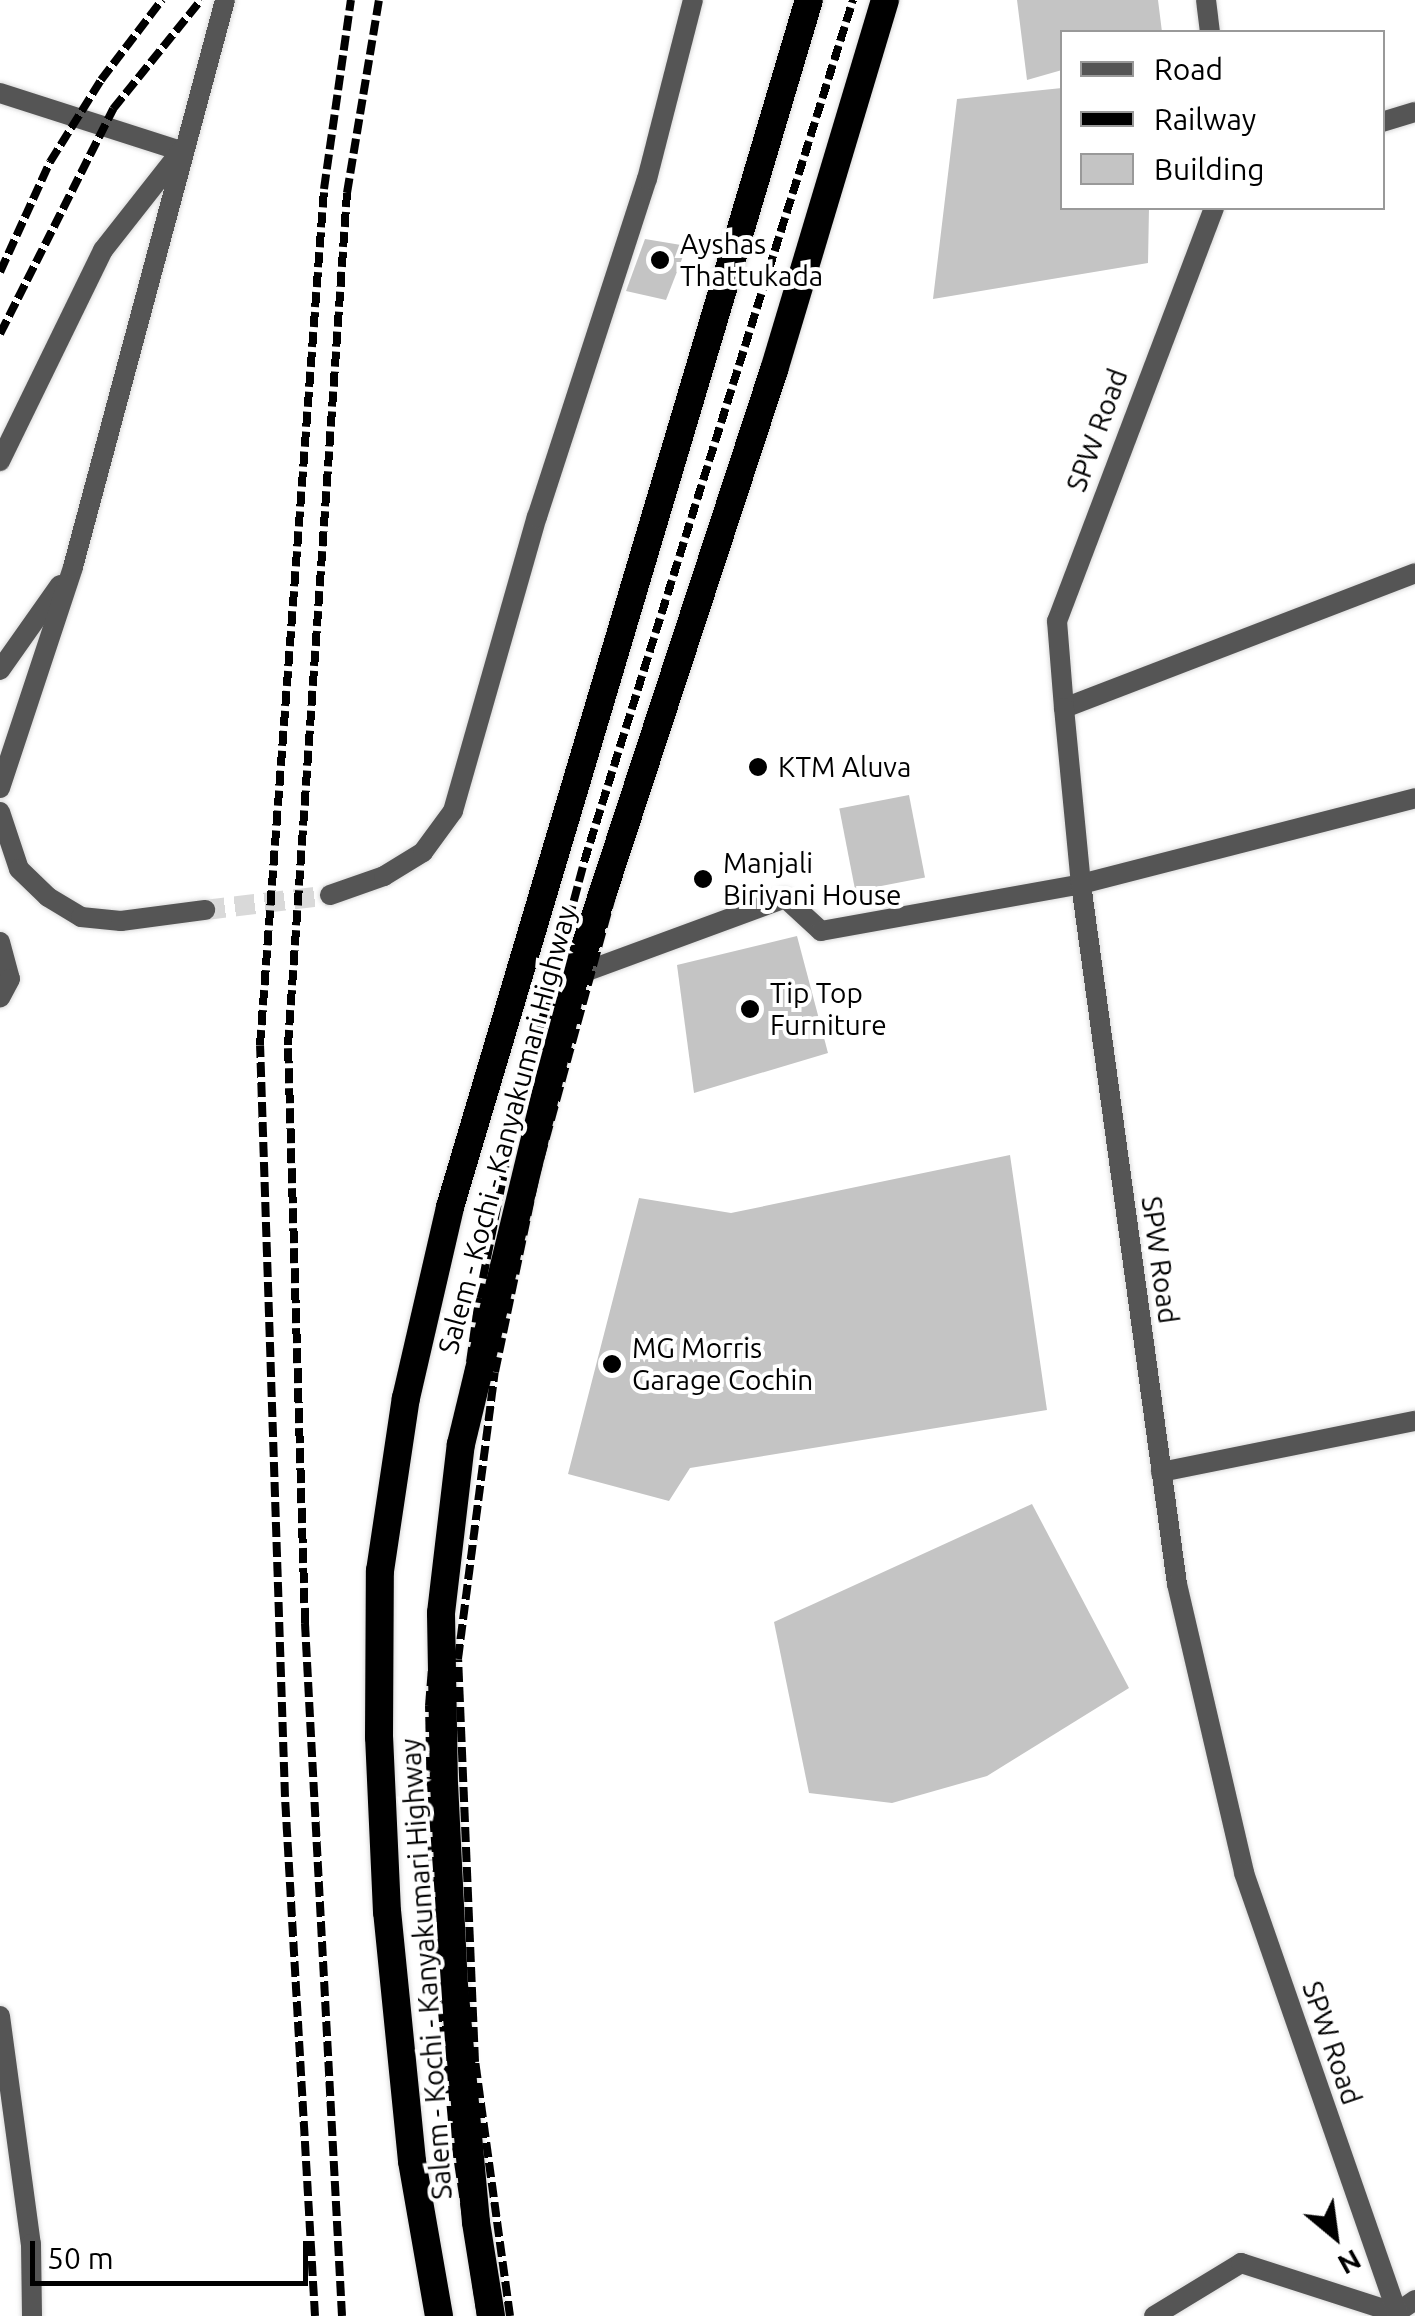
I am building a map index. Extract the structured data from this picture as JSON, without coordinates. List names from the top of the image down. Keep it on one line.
{"streets":{"highway":["Salem - Kochi - Kanyakumari Highway"],"street":["SPW Road"]},"places":["Ayshas Thattukada","KTM Aluva","Manjali Biriyani House","Tip Top Furniture","MG Morris Garage Cochin"],"legend":["Road","Railway","Building"],"scale_bar":"50 m","north":"bottom right"}
